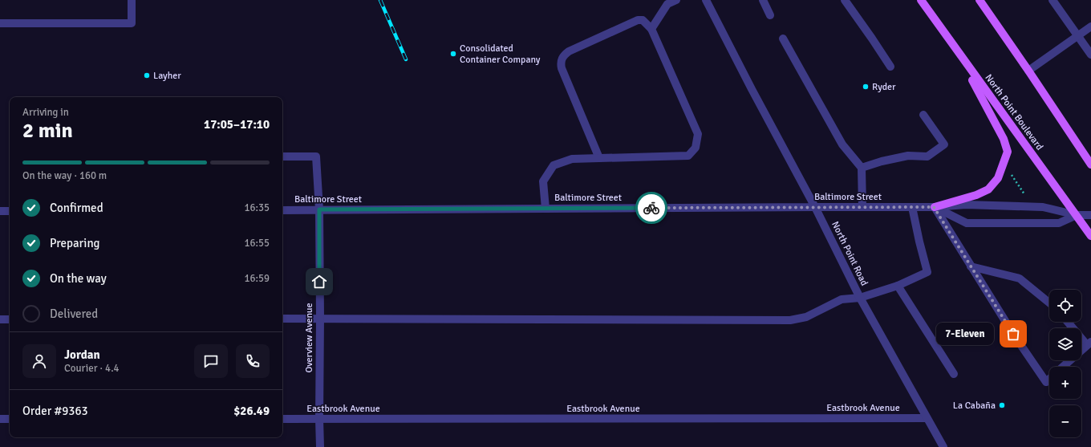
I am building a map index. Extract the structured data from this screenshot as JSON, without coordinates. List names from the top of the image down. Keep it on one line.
{"streets":{"main road":["North Point Boulevard"],"street":["Baltimore Street","North Point Road","Overview Avenue","Eastbrook Avenue"]},"crossings":[["North Point Boulevard","Baltimore Street"],["Baltimore Street","North Point Road"],["Baltimore Street","Overview Avenue"],["North Point Road","Eastbrook Avenue"],["Overview Avenue","Eastbrook Avenue"]],"places":["Consolidated Container Company","Layher","Ryder","7-Eleven","La Cabaña"],"page":{"heading":["2 min","Arriving in","17:05–17:10"],"panel":["Jordan","Courier · 4.4","Order #9363","$26.49"],"bar":"On the way · 160 m","list":[["Confirmed","16:35"],["Preparing","16:55"],["On the way","16:59"],"Delivered"],"map_buttons":["+","−"],"bubble":"7-Eleven"}}
